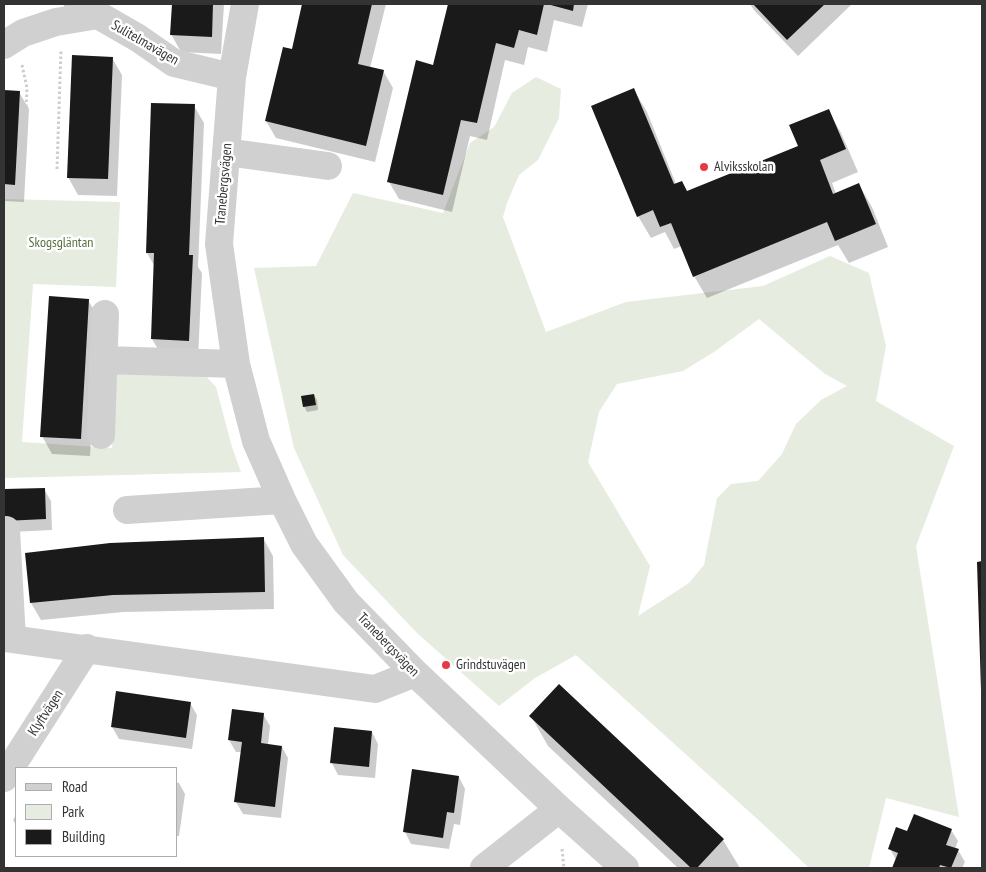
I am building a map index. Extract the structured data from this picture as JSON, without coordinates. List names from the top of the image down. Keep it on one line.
{"streets":{"street":["Sulitelmavägen","Tranebergsvägen","Klyftvägen"]},"crossings":[["Sulitelmavägen","Tranebergsvägen"]],"parks":["Skogsgläntan"],"places":["Alviksskolan","Grindstuvägen"],"legend":["Road","Park","Building"]}
